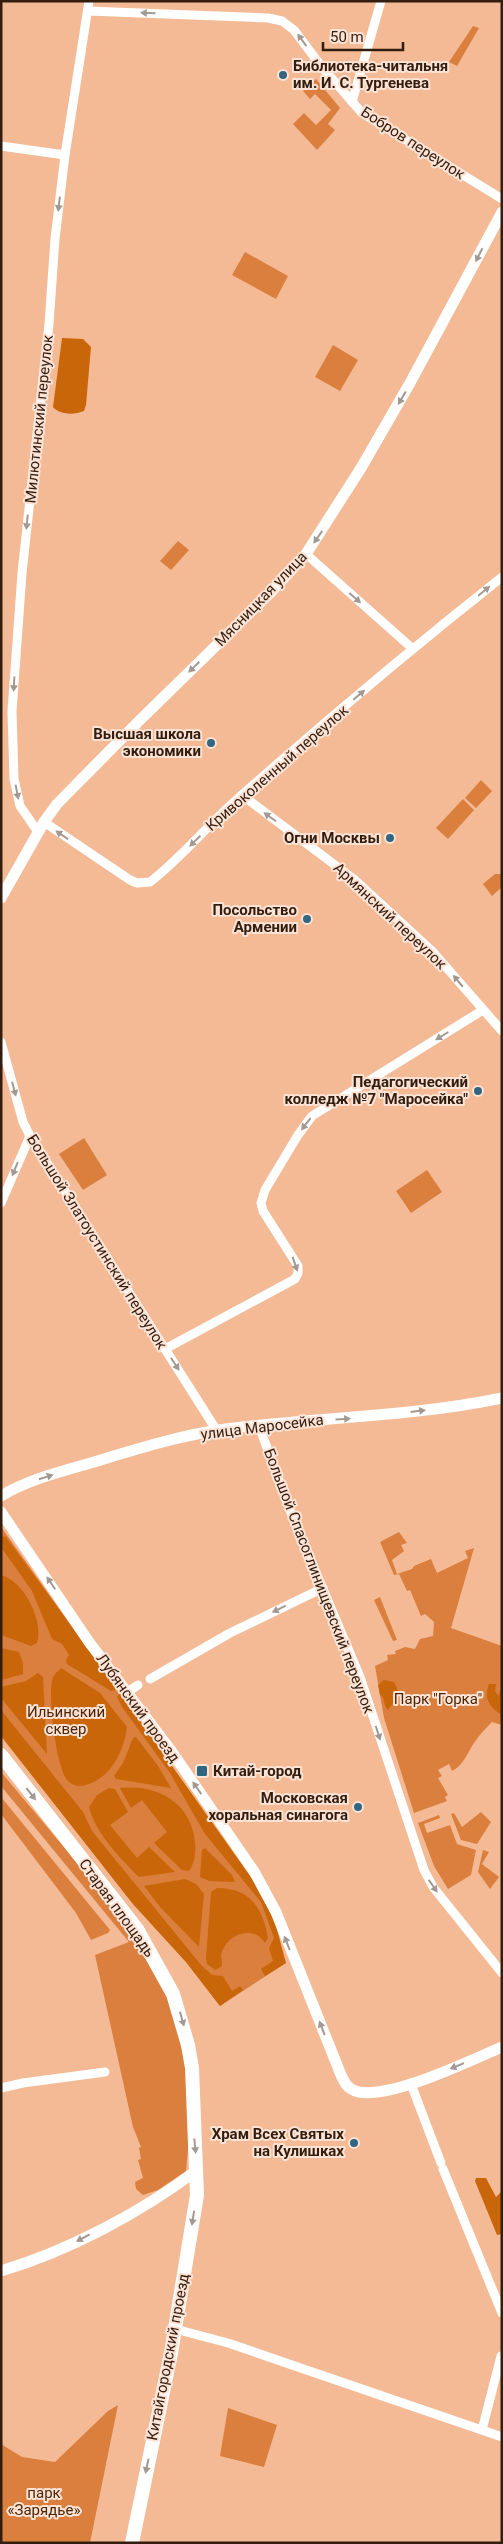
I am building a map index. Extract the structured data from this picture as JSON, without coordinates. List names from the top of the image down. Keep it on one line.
{"streets":{"main road":["Мясницкая улица","улица Маросейка","Лубянский проезд","Старая площадь","Китайгородский проезд"],"street":["Бобров переулок","Милютинский переулок","Кривоколенный переулок","Армянский переулок","Большой Златоустинский переулок","Большой Спасоглинищевский переулок"]},"crossings":[["Бобров переулок","Милютинский переулок"],["Милютинский переулок","Мясницкая улица"],["Милютинский переулок","Кривоколенный переулок"],["Мясницкая улица","Кривоколенный переулок"],["Кривоколенный переулок","Армянский переулок"],["Большой Златоустинский переулок","улица Маросейка"],["улица Маросейка","Большой Спасоглинищевский переулок"],["Старая площадь","Китайгородский проезд"]],"one_way":["Бобров переулок","Милютинский переулок","Мясницкая улица","Армянский переулок","Большой Златоустинский переулок","улица Маросейка","Большой Спасоглинищевский переулок","Лубянский проезд","Старая площадь","Китайгородский проезд"],"parks":["Парк \"Горка\"","Ильинский сквер","парк «Зарядье»"],"places":{"other":["Библиотека-читальня им. И. С. Тургенева","Высшая школа экономики","Огни Москвы","Посольство Армении","Педагогический колледж №7 \"Маросейка\"","Московская хоральная синагога","Храм Всех Святых на Кулишках"],"transit":["Китай-город"]},"scale_bar":"50 m"}
